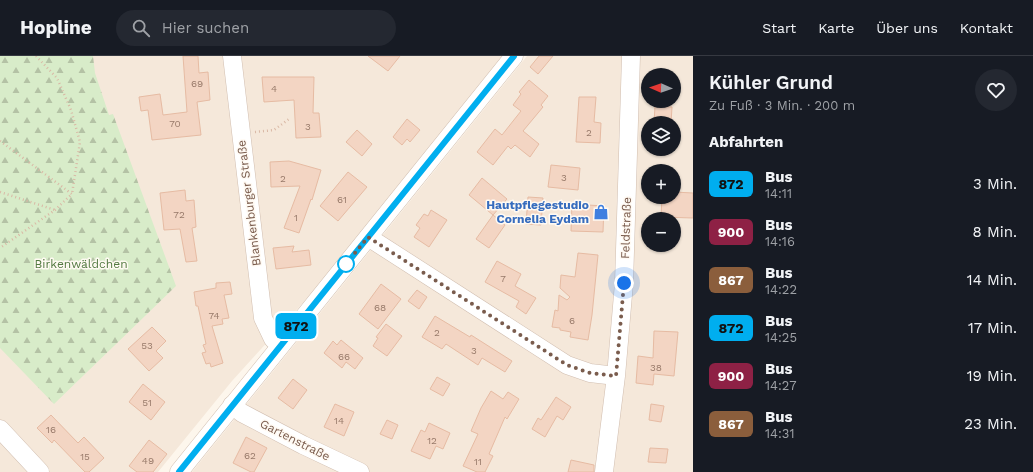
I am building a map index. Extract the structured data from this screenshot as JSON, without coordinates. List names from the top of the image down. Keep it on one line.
{"streets":{"street":["Blankenburger Straße","Feldstraße","Gartenstraße"]},"parks":["Birkenwäldchen"],"places":{"shop":["Hautpflegestudio Cornelia Eydam"]},"lines":["bus line 872"],"house_numbers":["69","4","70","3","2","3","2","61","72","1","7","68","74","6","2","53","3","66","38","51","14","16","12","62","15","49","11"],"north":"left","page":{"header":"Hopline","search":"Hier suchen","nav":["Start","Karte","Über uns","Kontakt"],"on_map":"872","heading":[["Kühler Grund","Zu Fuß · 3 Min. · 200 m"],"Abfahrten"],"map_buttons":["+","−"],"list":[{"mark":"872","name":"Bus","note":"14:11","value":"3 Min."},{"mark":"900","name":"Bus","note":"14:16","value":"8 Min."},{"mark":"867","name":"Bus","note":"14:22","value":"14 Min."},{"mark":"872","name":"Bus","note":"14:25","value":"17 Min."},{"mark":"900","name":"Bus","note":"14:27","value":"19 Min."},{"mark":"867","name":"Bus","note":"14:31","value":"23 Min."}]}}
